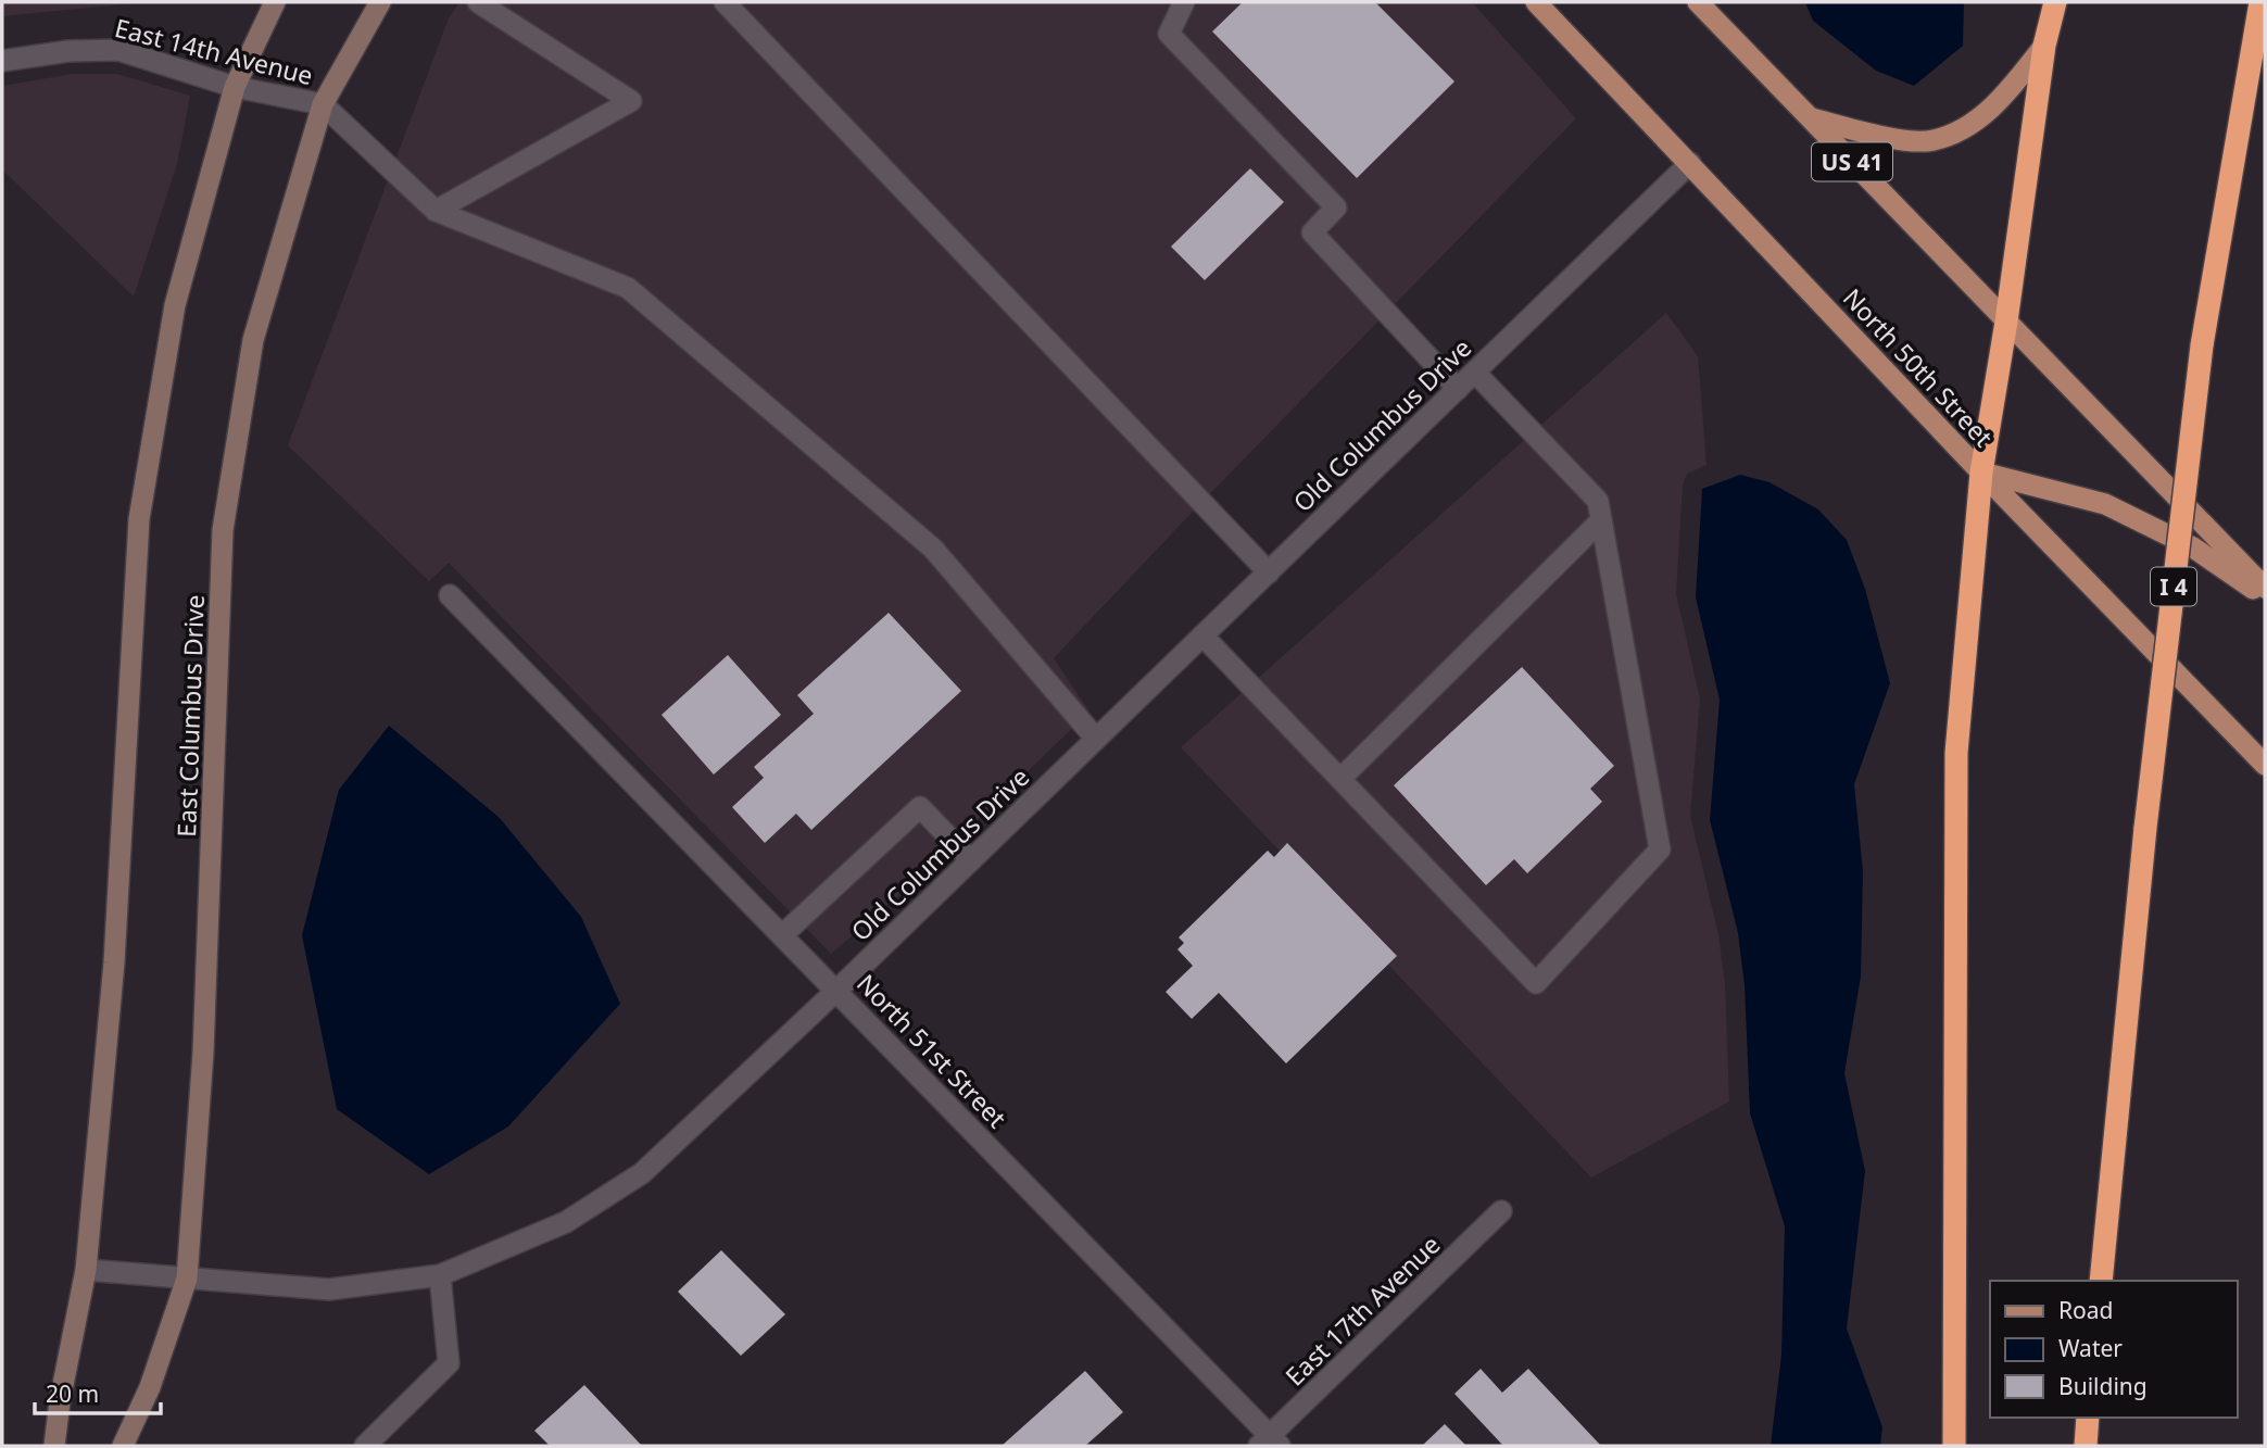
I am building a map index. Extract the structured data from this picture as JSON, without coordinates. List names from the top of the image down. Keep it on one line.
{"streets":{"highway":["I 4"],"main road":["US 41","North 50th Street","East Columbus Drive"],"street":["East 14th Avenue","Old Columbus Drive","North 51st Street","East 17th Avenue"]},"crossings":[["East 14th Avenue","East Columbus Drive"],["North 50th Street","Old Columbus Drive"],["Old Columbus Drive","East Columbus Drive"],["Old Columbus Drive","North 51st Street"],["North 51st Street","East 17th Avenue"]],"legend":["Road","Water","Building"],"scale_bar":"20 m"}
